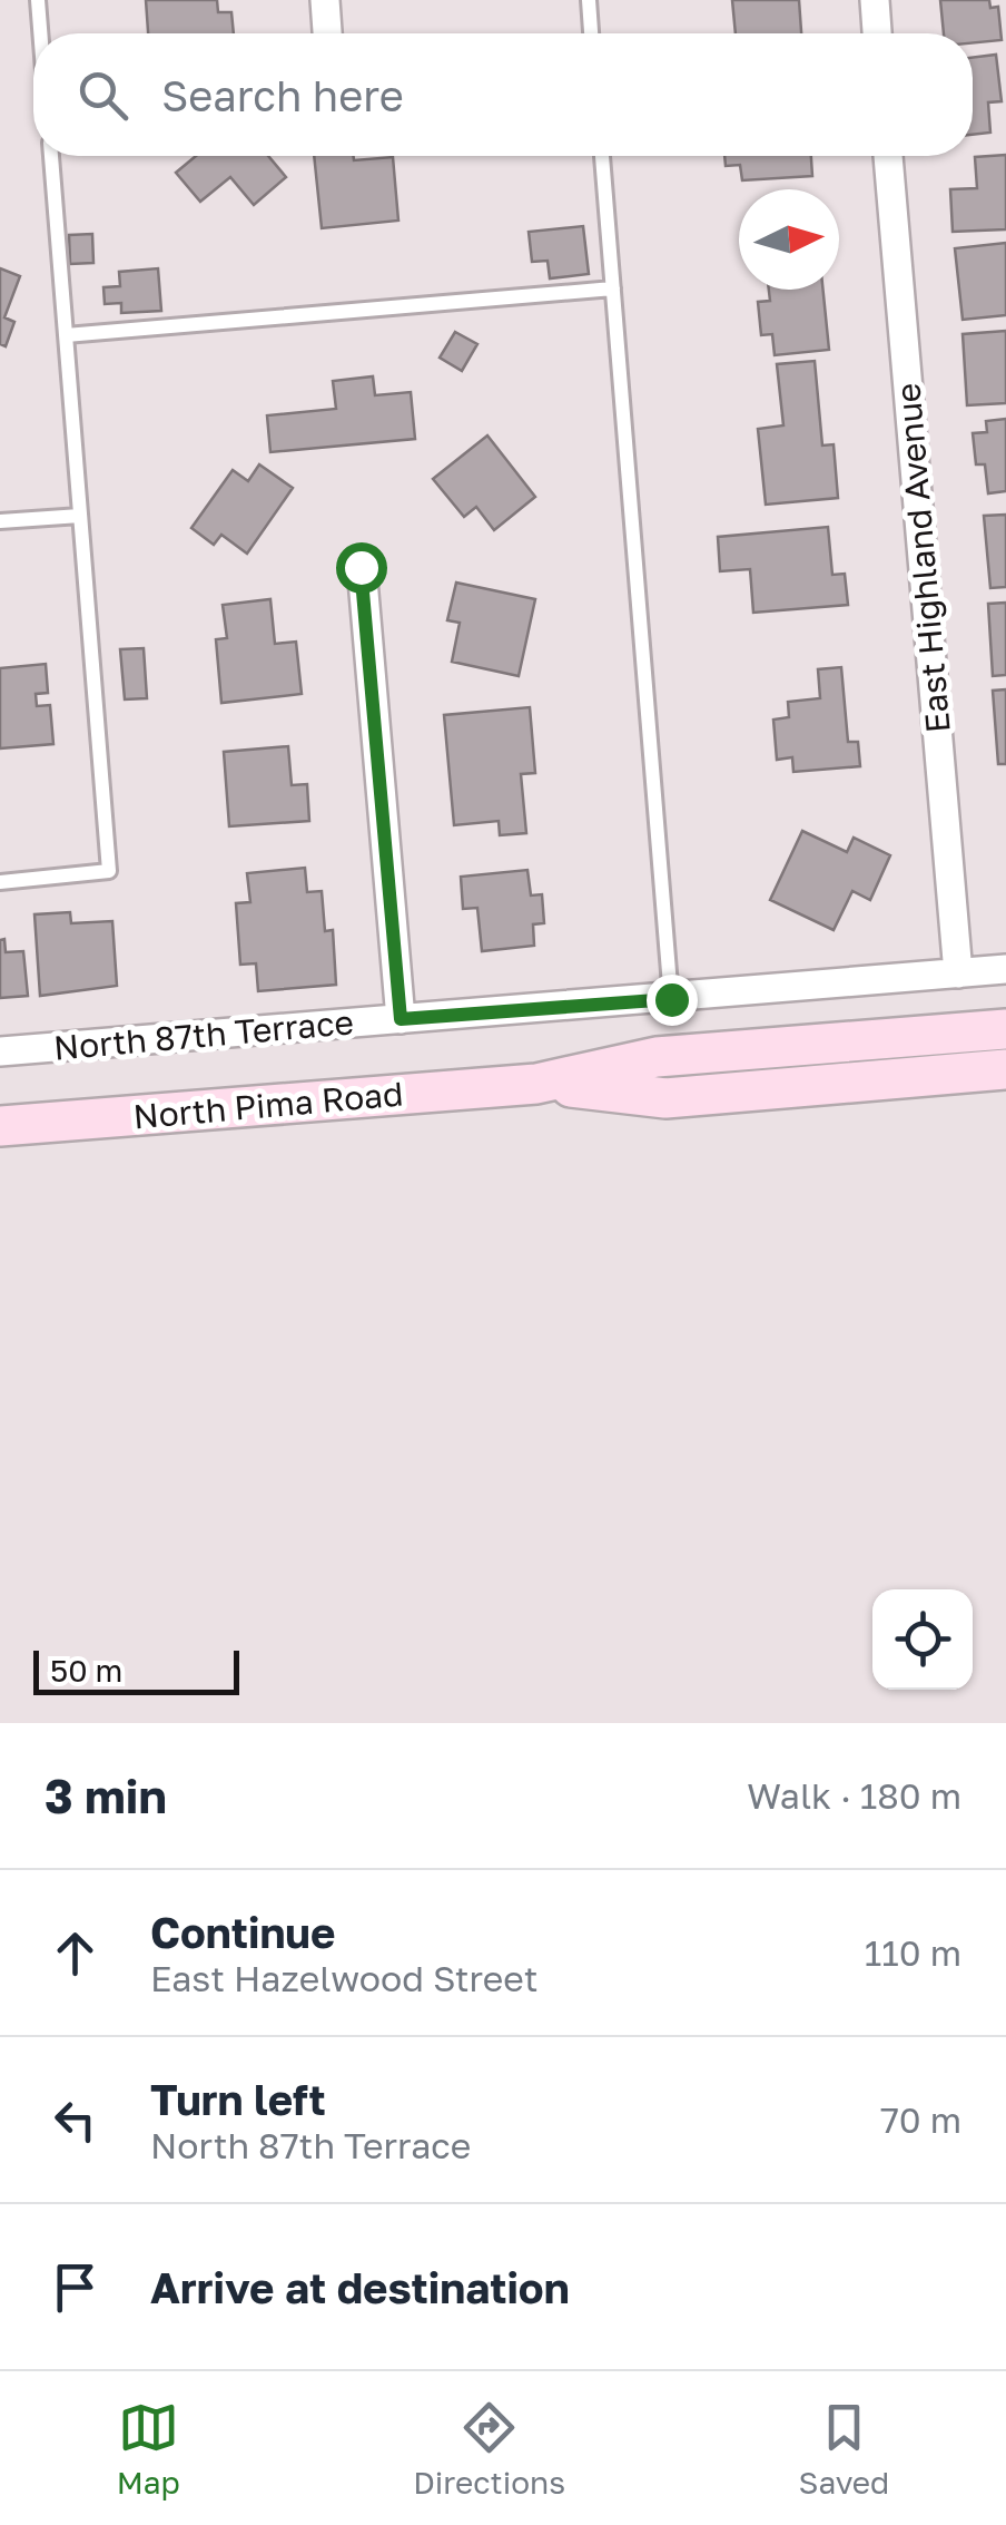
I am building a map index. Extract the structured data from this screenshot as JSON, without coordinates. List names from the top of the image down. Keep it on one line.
{"streets":{"main road":["North Pima Road"],"street":["East Highland Avenue","North 87th Terrace"]},"crossings":[["East Highland Avenue","North 87th Terrace"]],"scale_bar":"50 m","north":"right","page":{"search":"Search here","scale":"50 m","heading":["3 min","Walk · 180 m"],"list":[["Continue","East Hazelwood Street","110 m"],["Turn left","North 87th Terrace","70 m"],"Arrive at destination"],"nav":["Map","Directions","Saved"]}}
